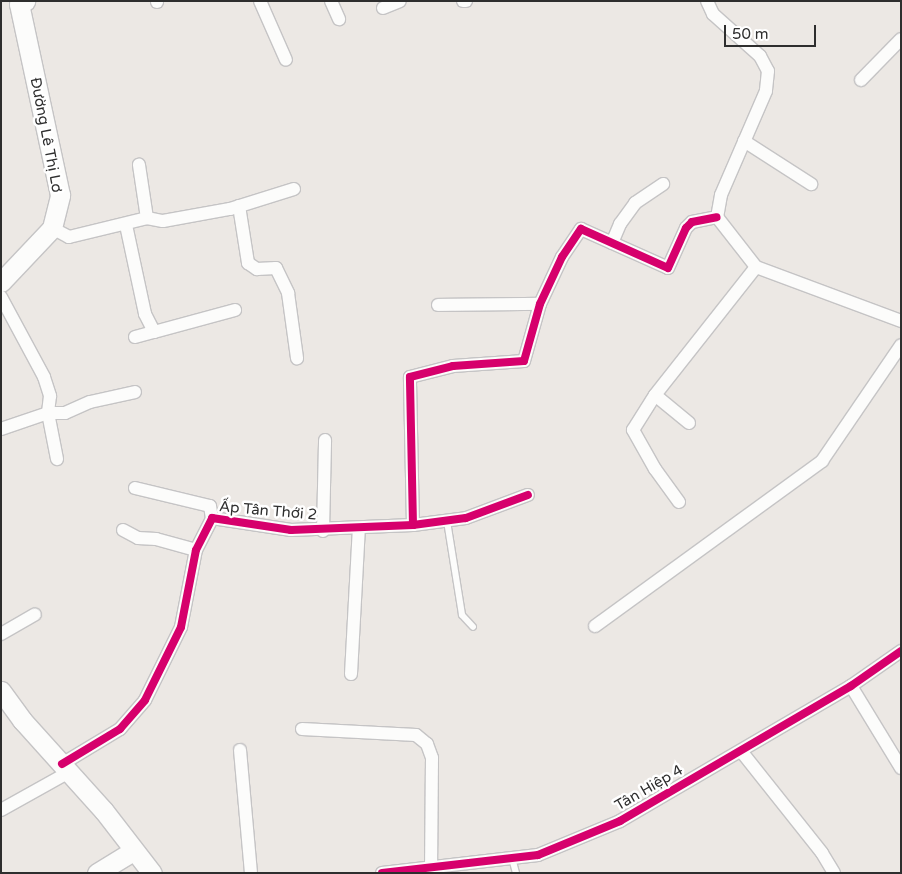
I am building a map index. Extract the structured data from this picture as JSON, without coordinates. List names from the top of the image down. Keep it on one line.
{"streets":{"street":["Đường Lê Thị Lơ","Ấp Tân Thới 2","Tân Hiệp 4"]},"scale_bar":"50 m"}
